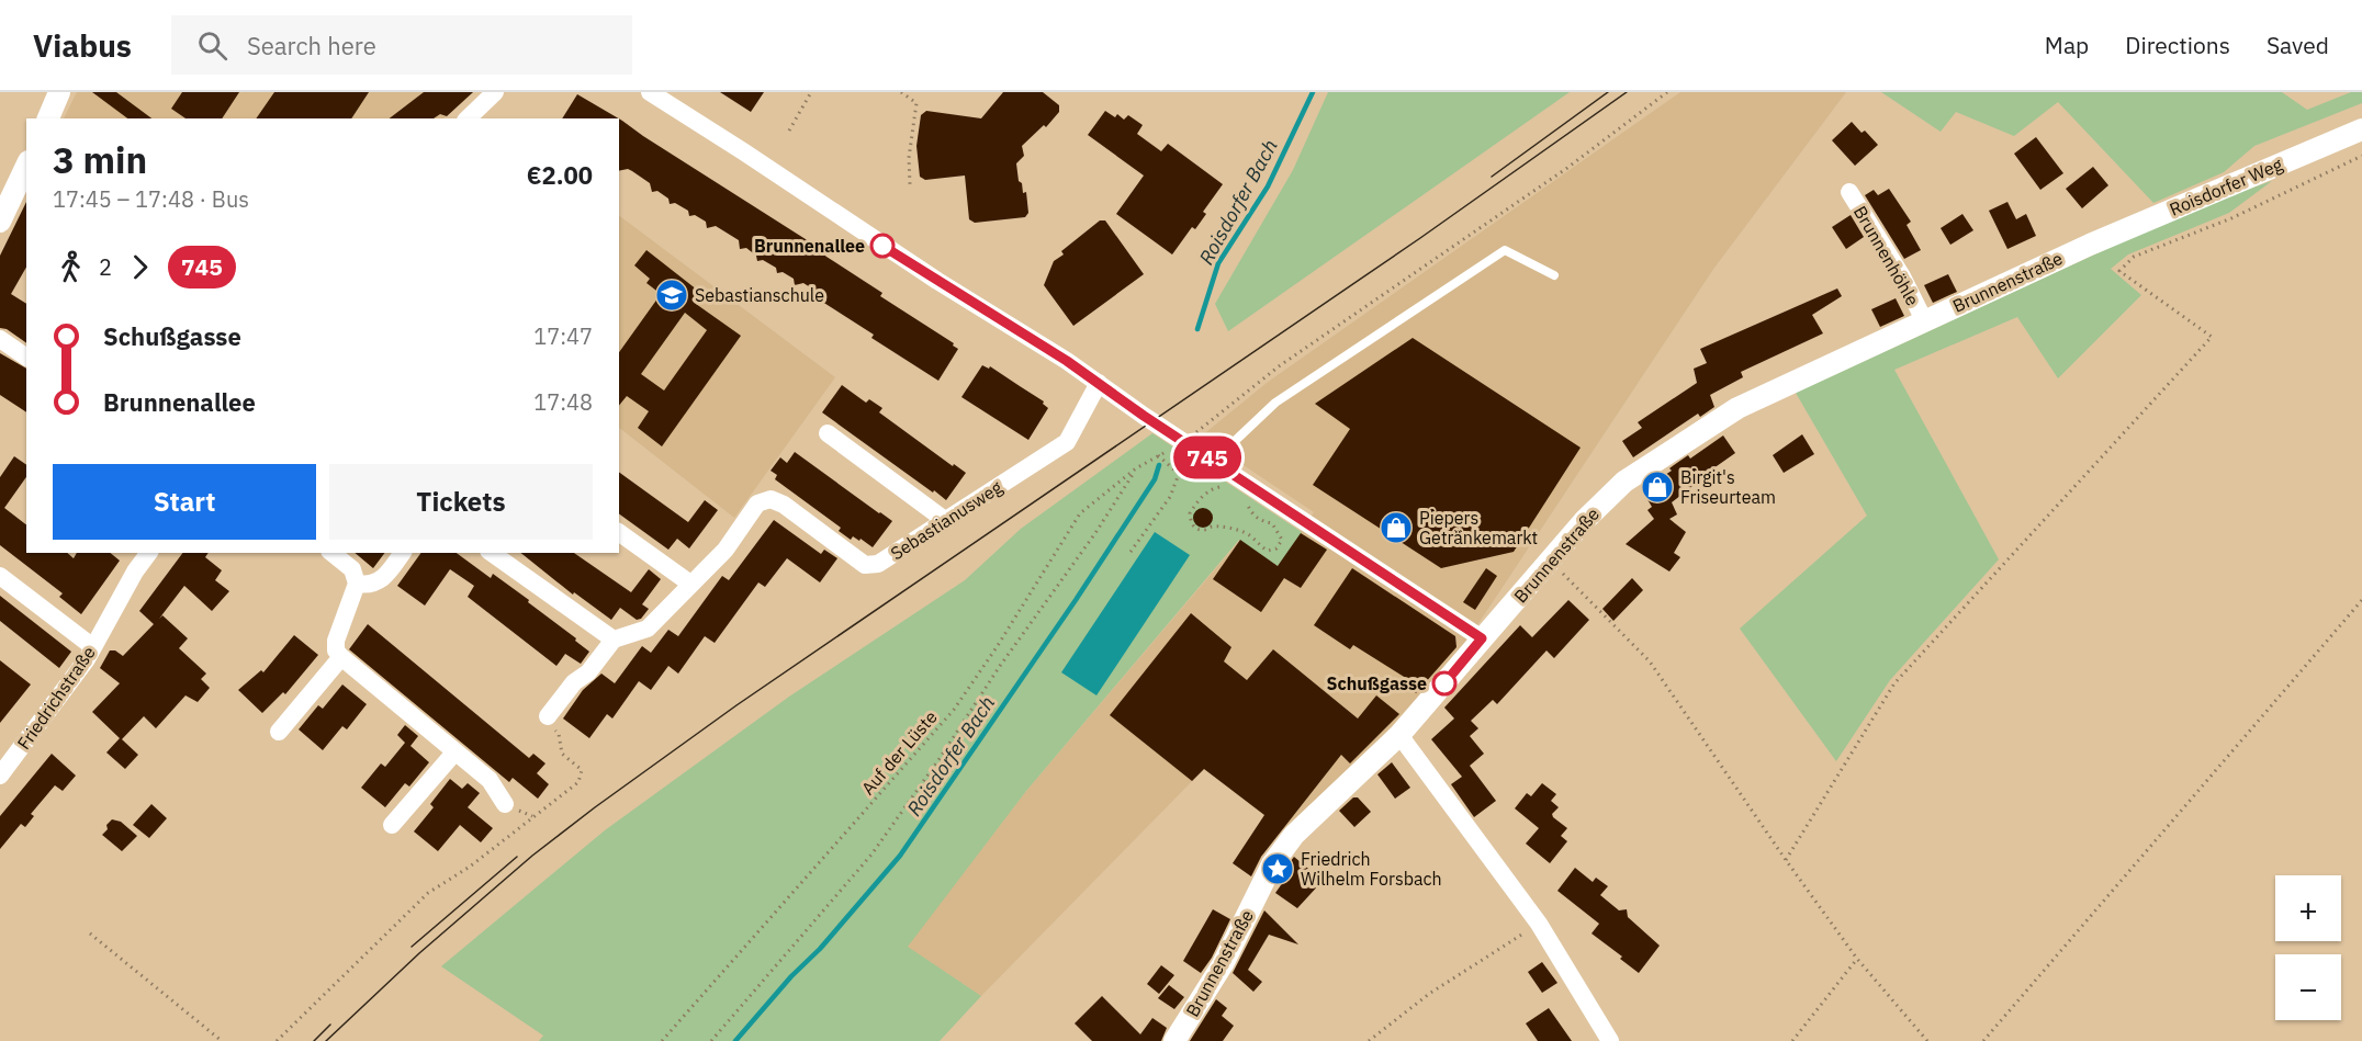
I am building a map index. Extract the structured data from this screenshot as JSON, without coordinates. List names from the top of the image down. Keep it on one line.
{"streets":{"street":["Roisdorfer Weg","Brunnenhöhle","Brunnenstraße","Sebastianusweg","Friedrichstraße"],"path":["Auf der Lüste"]},"crossings":[["Roisdorfer Weg","Brunnenstraße"],["Brunnenhöhle","Brunnenstraße"]],"water":["Roisdorfer Bach"],"places":{"other":["Brunnenallee","Schußgasse"],"school or university":["Sebastianschule"],"shop":["Birgit's Friseurteam","Piepers Getränkemarkt"],"place":["Friedrich Wilhelm Forsbach"]},"lines":["bus line 745"],"page":{"header":"Viabus","search":"Search here","nav":["Map","Directions","Saved"],"on_map":"745","heading":["3 min","17:45 – 17:48 · Bus","€2.00"],"legs":["2","745"],"list":[{"name":"Schußgasse","value":"17:47"},{"name":"Brunnenallee","value":"17:48"}],"buttons":["Start","Tickets"],"map_buttons":["+","−"]}}
